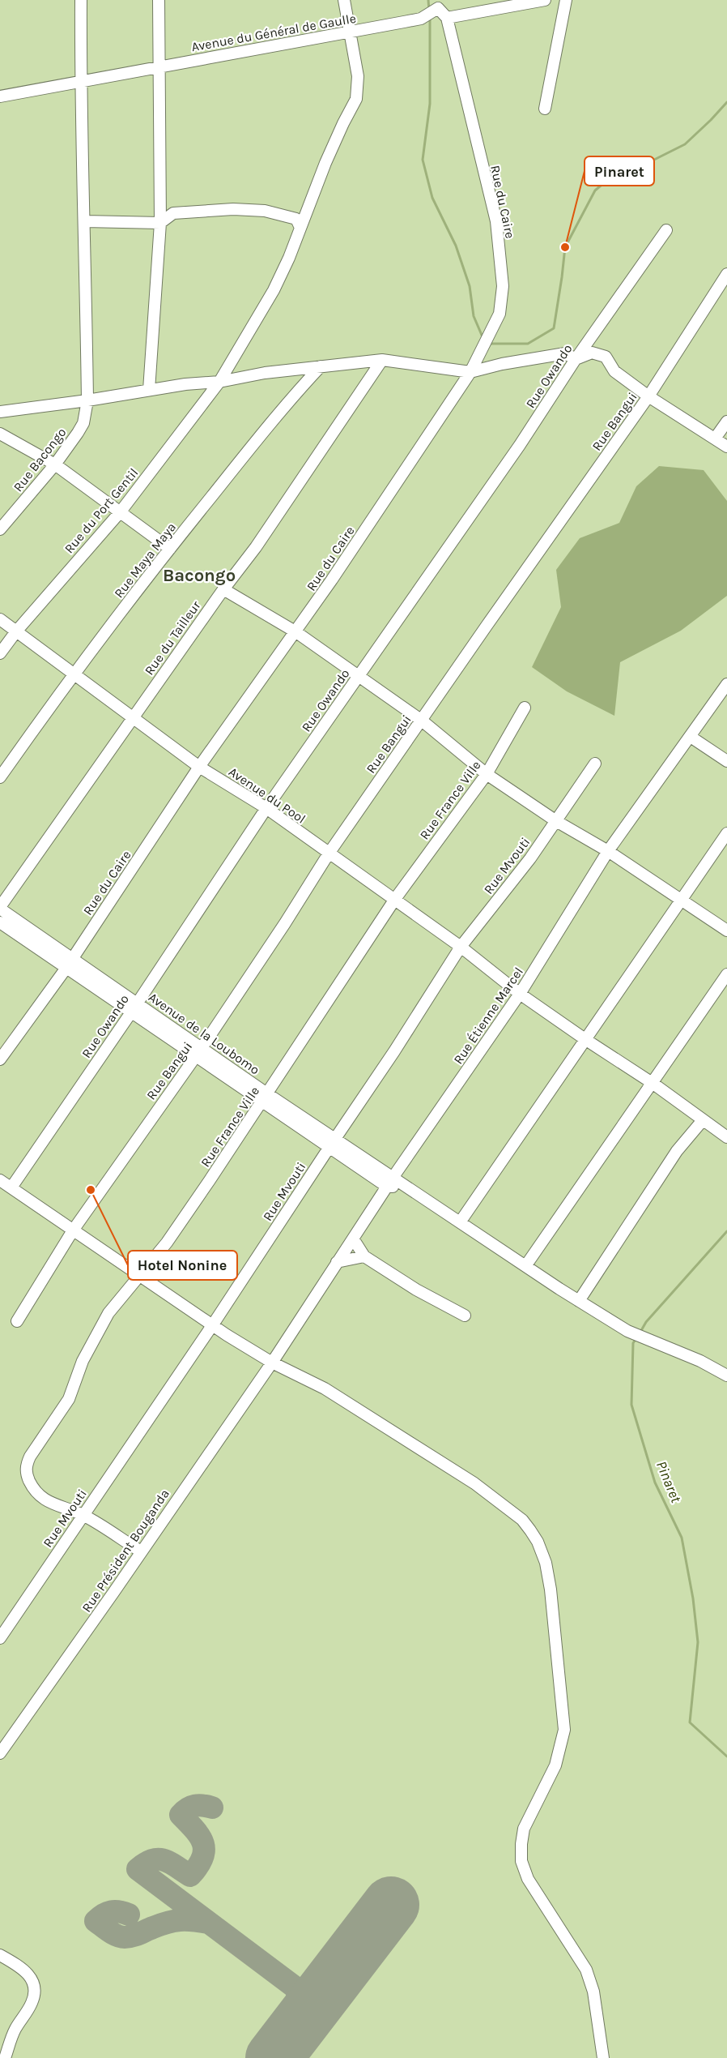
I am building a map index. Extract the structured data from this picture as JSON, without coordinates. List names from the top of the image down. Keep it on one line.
{"streets":{"street":["Avenue du Général de Gaulle","Rue du Caire","Rue Owando","Rue Bangui","Rue Bacongo","Rue du Port Gentil","Rue Maya Maya","Rue du Tailleur","Avenue du Pool","Rue France Ville","Rue Mvouti","Rue Étienne Marcel","Avenue de la Loubomo","Rue Président Bouganda"]},"crossings":[["Avenue du Général de Gaulle","Rue du Caire"],["Avenue du Général de Gaulle","Rue Bacongo"],["Avenue du Général de Gaulle","Rue du Port Gentil"],["Rue du Caire","Avenue du Pool"],["Rue du Caire","Avenue de la Loubomo"],["Rue Owando","Avenue du Pool"],["Rue Owando","Avenue de la Loubomo"],["Rue Bangui","Avenue du Pool"],["Rue Bangui","Avenue de la Loubomo"],["Rue du Port Gentil","Avenue du Pool"],["Rue Maya Maya","Avenue du Pool"],["Rue du Tailleur","Avenue du Pool"],["Rue du Tailleur","Avenue de la Loubomo"],["Avenue du Pool","Rue France Ville"],["Avenue du Pool","Rue Mvouti"],["Avenue du Pool","Rue Étienne Marcel"],["Rue France Ville","Rue Mvouti"],["Rue France Ville","Avenue de la Loubomo"],["Rue Mvouti","Avenue de la Loubomo"],["Rue Étienne Marcel","Avenue de la Loubomo"],["Rue Étienne Marcel","Rue Président Bouganda"]],"districts":["Bacongo"],"water":["Pinaret"],"places":["Pinaret","Hotel Nonine"]}
